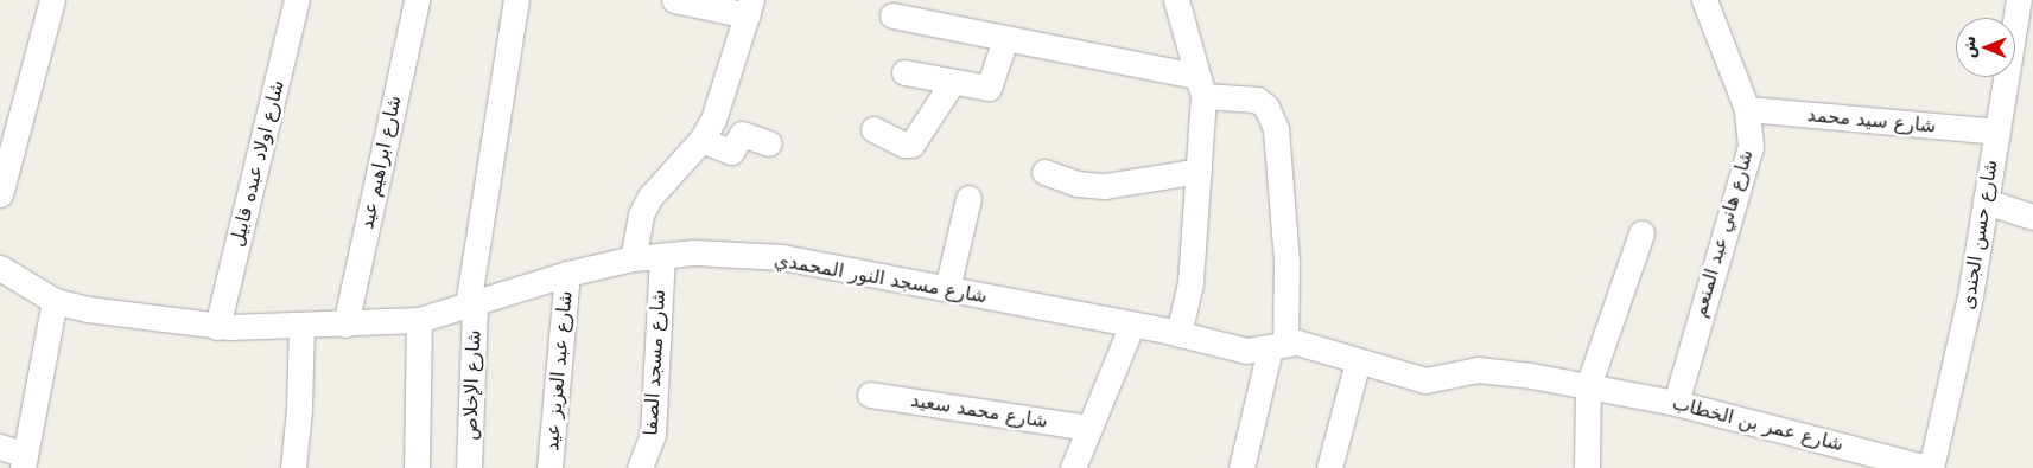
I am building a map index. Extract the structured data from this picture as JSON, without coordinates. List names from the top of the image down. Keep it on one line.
{"streets":{"street":["شارع سيد محمد","شارع ابراهيم عيد","شارع اولاد عبده قابيل","شارع هاني عبد المنعم","شارع حسن الجندى","شارع مسجد النور المحمدي","شارع مسجد الصفا","شارع عبد العزيز عيد","شارع الإخلاص","شارع محمد سعيد","شارع عمر بن الخطاب"]},"crossings":[["شارع سيد محمد","شارع هاني عبد المنعم"],["شارع سيد محمد","شارع حسن الجندى"],["شارع ابراهيم عيد","شارع مسجد النور المحمدي"],["شارع اولاد عبده قابيل","شارع مسجد النور المحمدي"],["شارع هاني عبد المنعم","شارع عمر بن الخطاب"],["شارع مسجد النور المحمدي","شارع مسجد الصفا"],["شارع مسجد النور المحمدي","شارع عبد العزيز عيد"],["شارع مسجد النور المحمدي","شارع الإخلاص"],["شارع مسجد النور المحمدي","شارع عمر بن الخطاب"]],"north":"left"}
